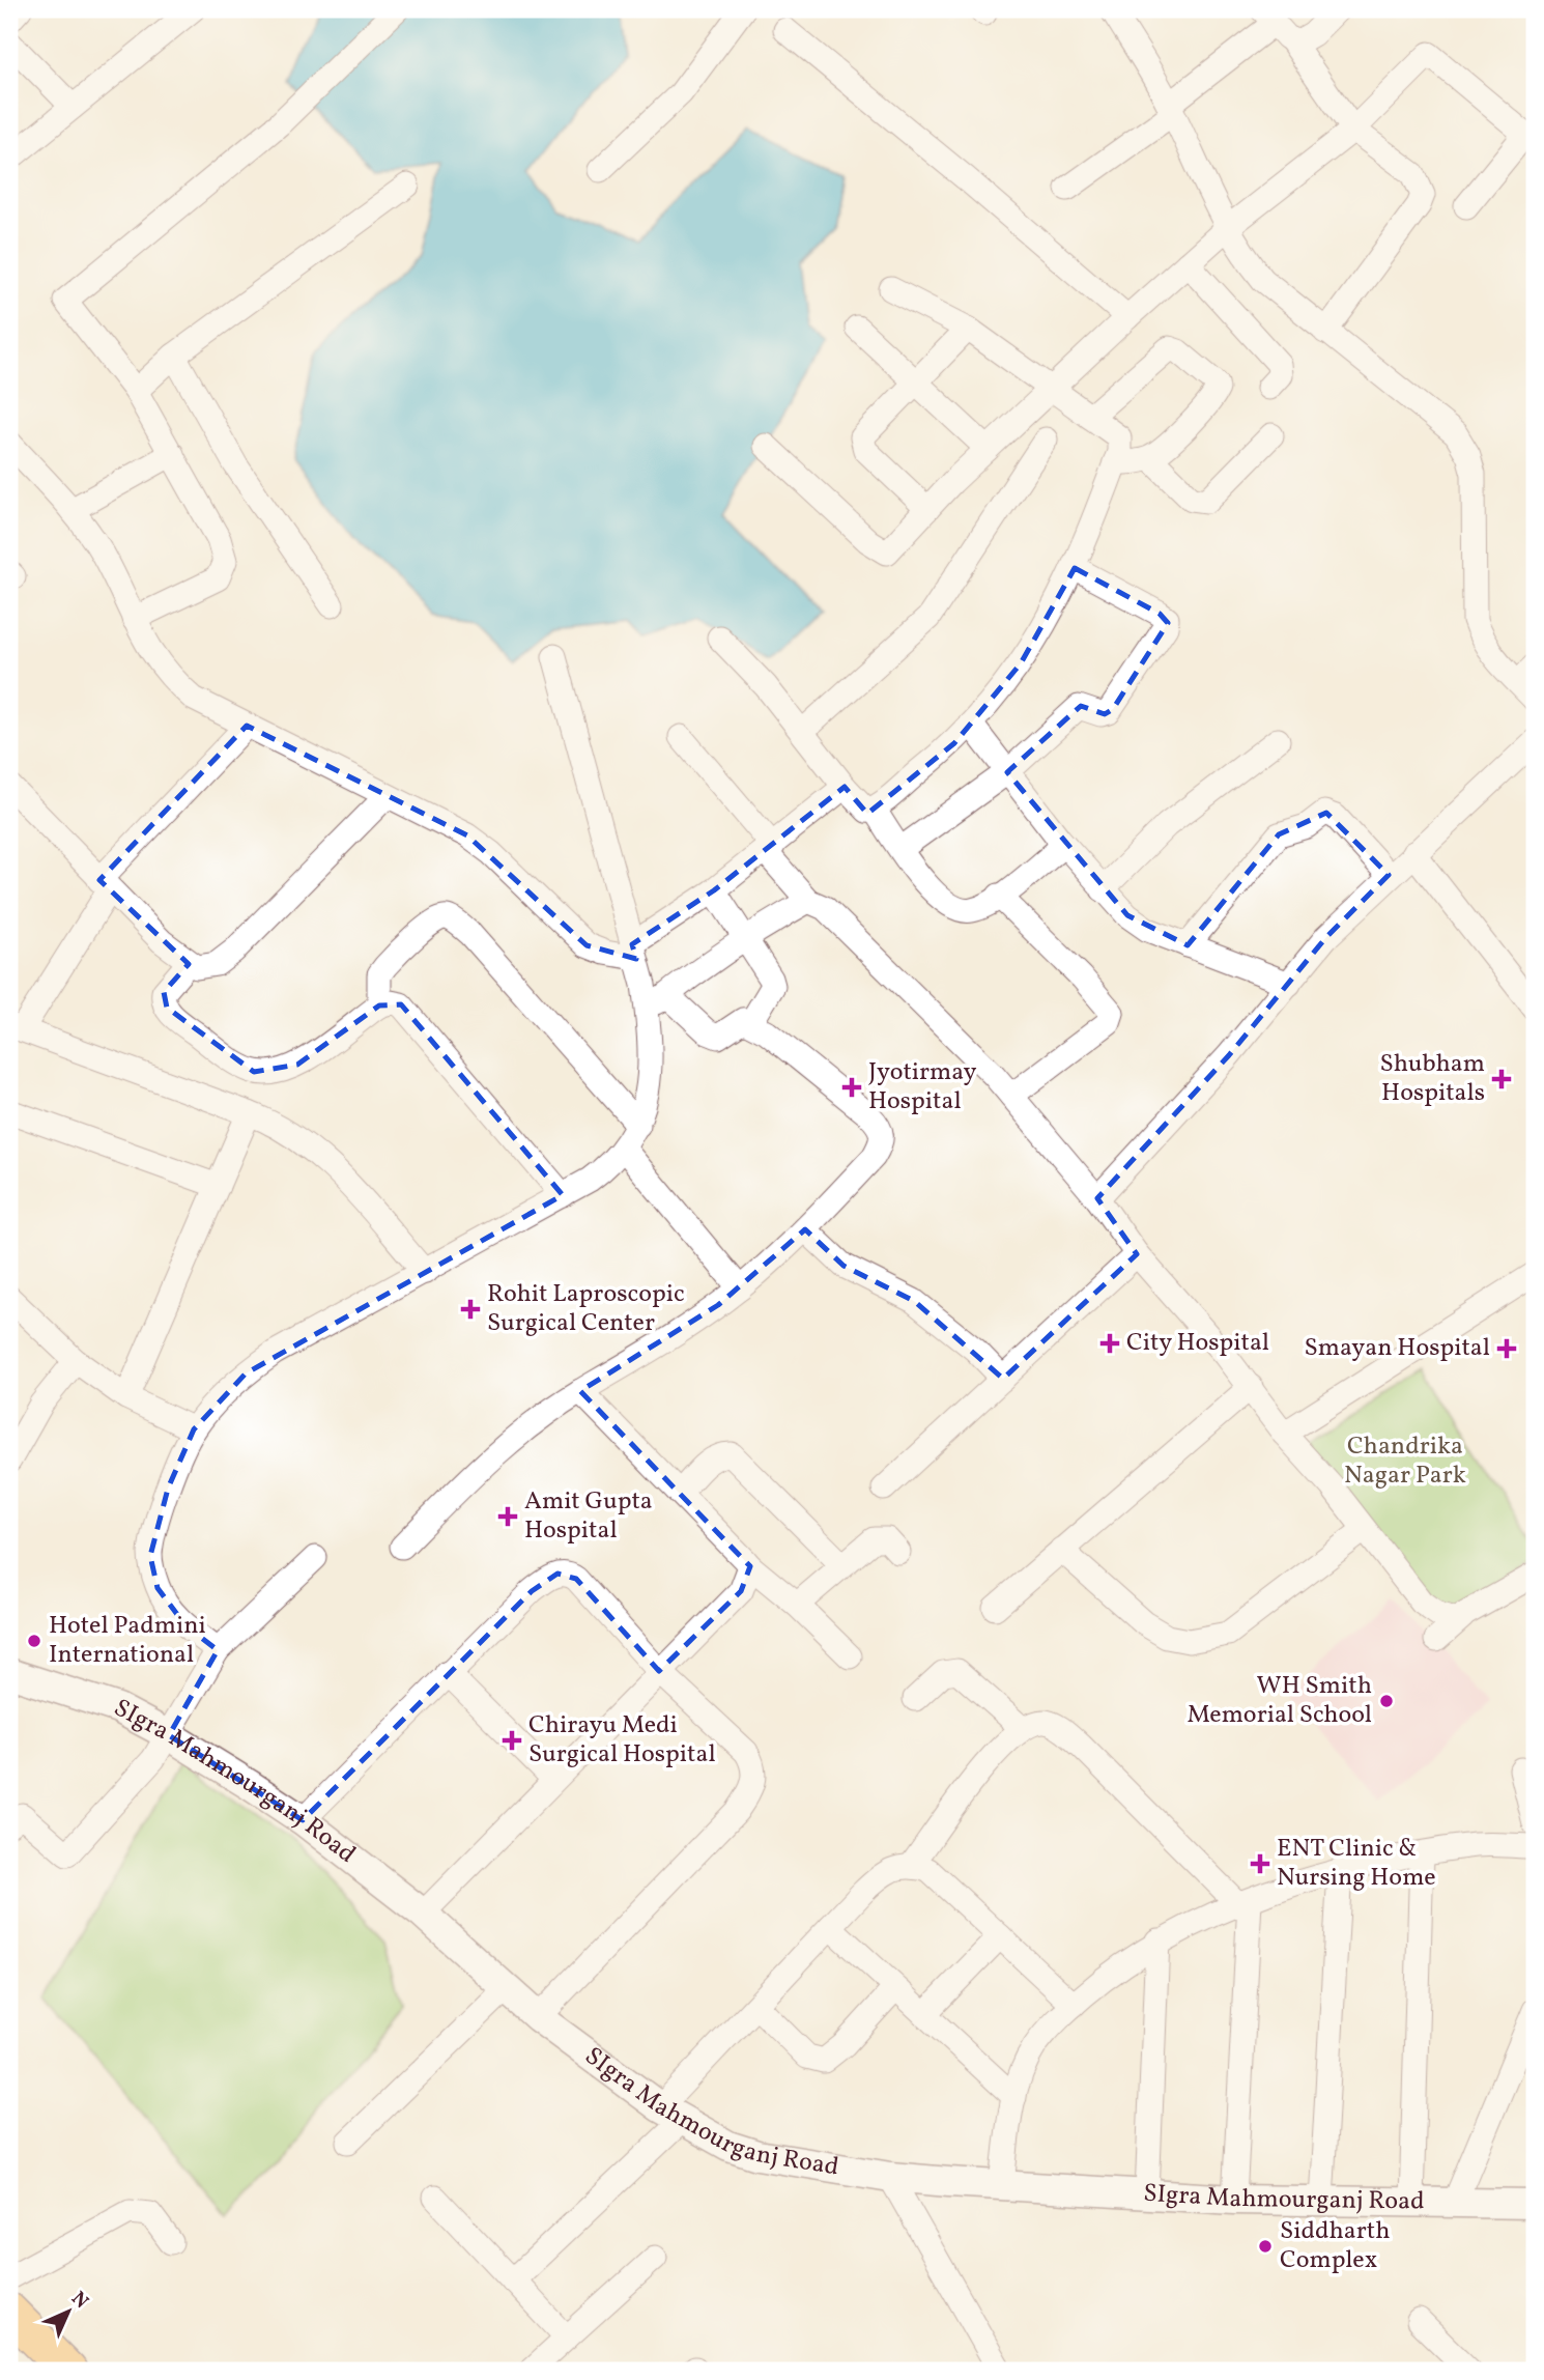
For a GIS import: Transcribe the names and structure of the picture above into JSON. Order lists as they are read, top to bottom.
{
  "streets": {
    "street": ["SIgra Mahmourganj Road"]
  },
  "parks": ["Chandrika Nagar Park"],
  "places": {
    "health": [
      "Shubham Hospitals",
      "Jyotirmay Hospital",
      "Rohit Laproscopic Surgical Center",
      "City Hospital",
      "Smayan Hospital",
      "Amit Gupta Hospital",
      "Chirayu Medi Surgical Hospital",
      "ENT Clinic & Nursing Home"
    ],
    "other": ["Hotel Padmini International", "WH Smith Memorial School", "Siddharth Complex"]
  },
  "north": "top right"
}
